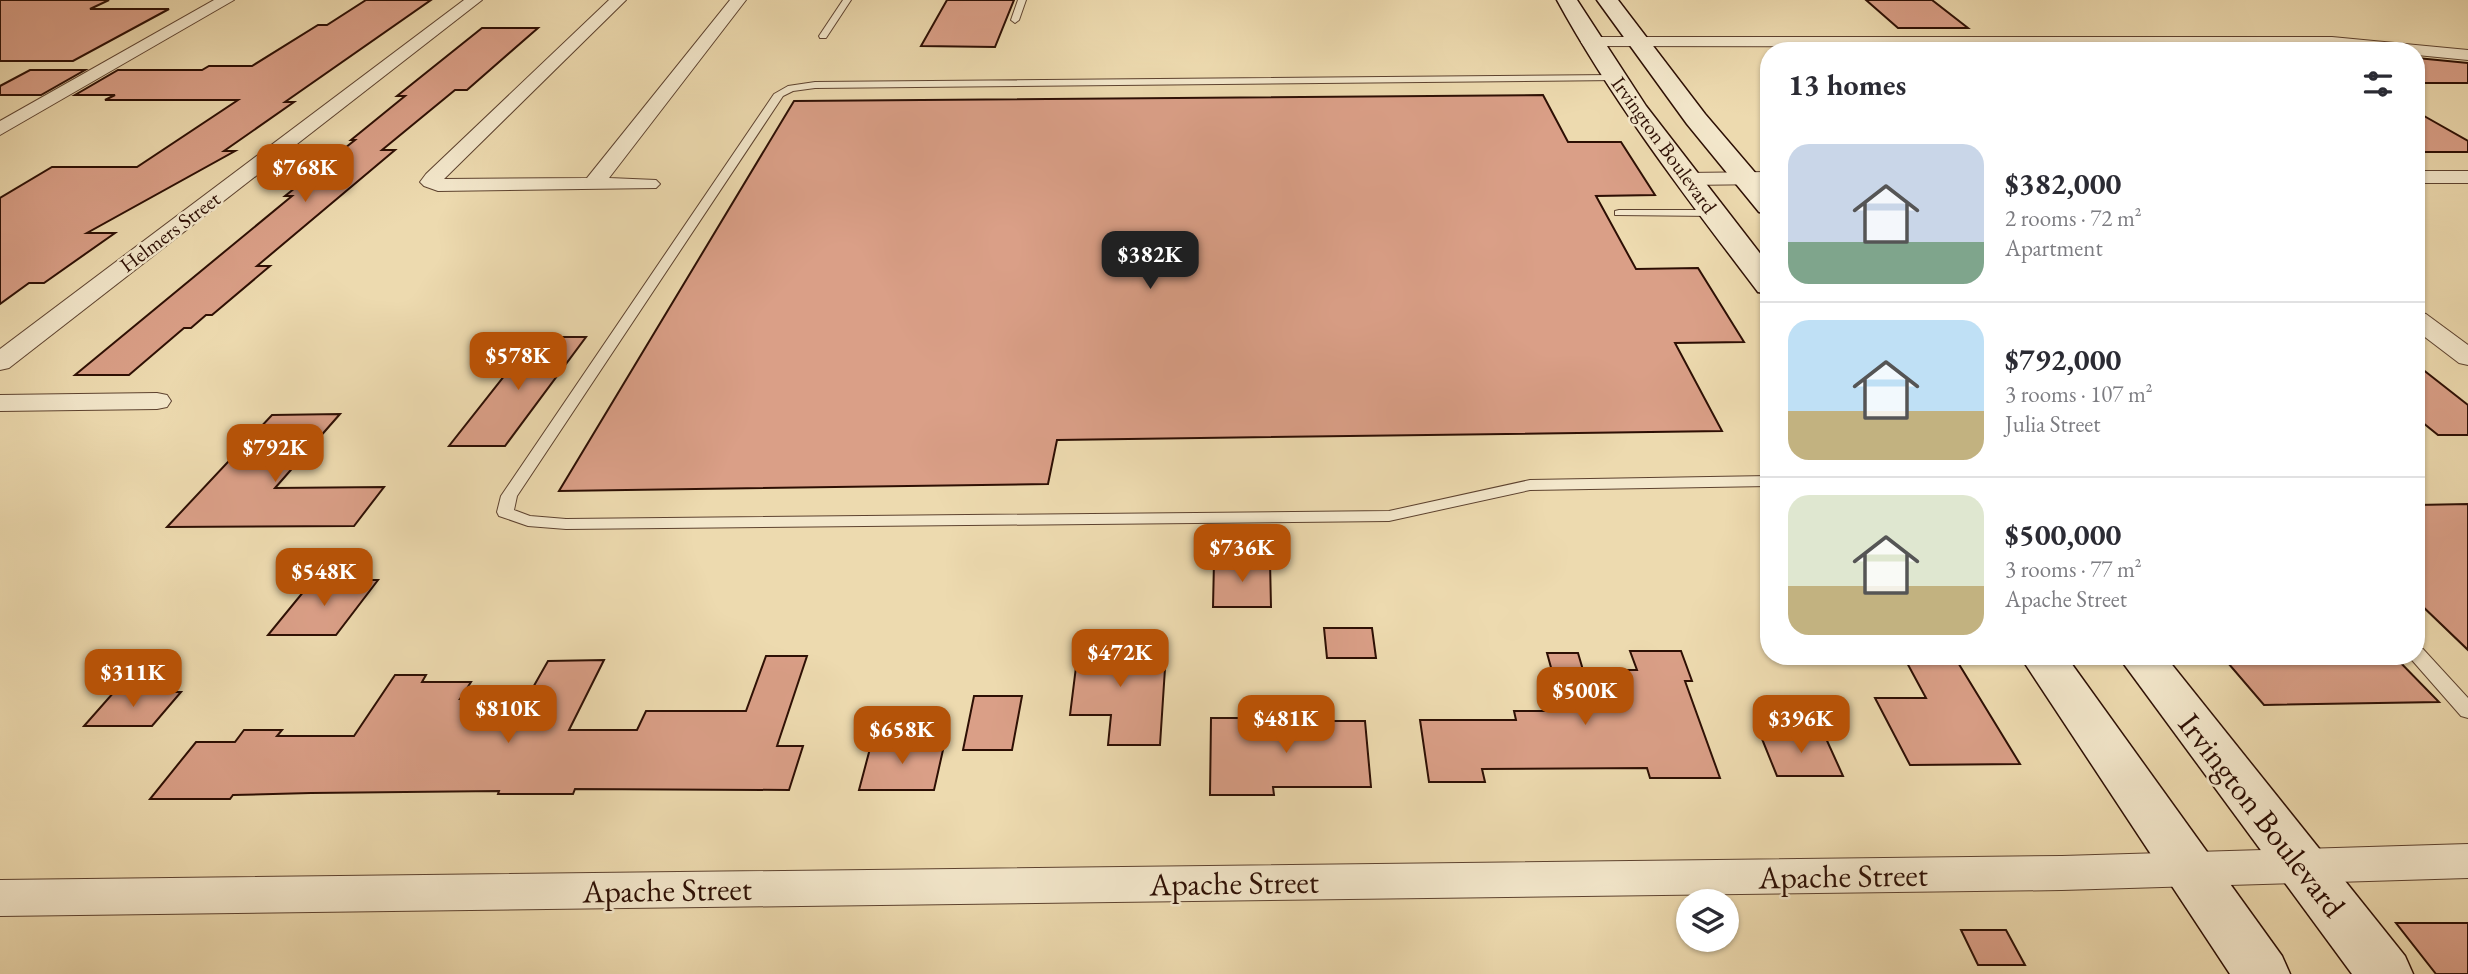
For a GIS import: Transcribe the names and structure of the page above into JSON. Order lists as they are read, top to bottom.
{
  "streets": {
    "main road": ["Irvington Boulevard"],
    "street": ["Helmers Street", "Apache Street"]
  },
  "crossings": [
    ["Irvington Boulevard", "Apache Street"]
  ],
  "page": {
    "heading": "13 homes",
    "list": [
      {
        "name": "$382,000",
        "note": "2 rooms · 72 m² · Apartment"
      },
      {
        "name": "$792,000",
        "note": "3 rooms · 107 m² · Julia Street"
      },
      {
        "name": "$500,000",
        "note": "3 rooms · 77 m² · Apache Street"
      }
    ],
    "price": [
      "$768K",
      "$382K",
      "$578K",
      "$792K",
      "$736K",
      "$548K",
      "$472K",
      "$311K",
      "$500K",
      "$810K",
      "$481K",
      "$396K",
      "$658K"
    ]
  }
}
